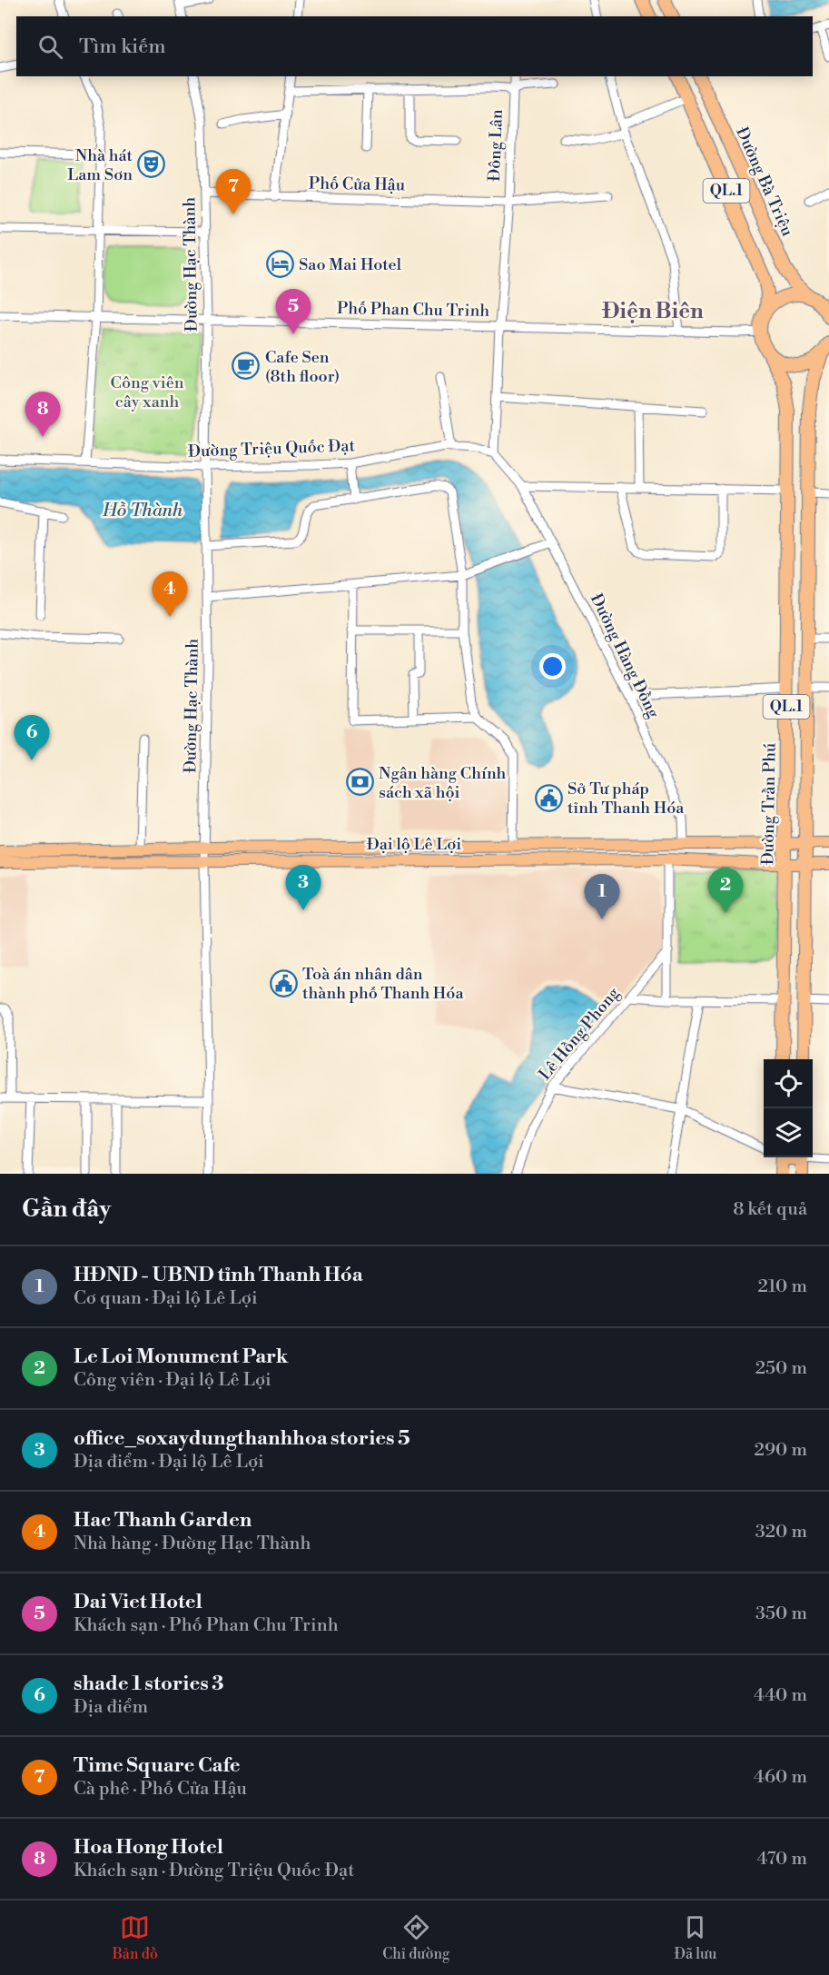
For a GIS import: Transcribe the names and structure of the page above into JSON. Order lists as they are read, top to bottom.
{
  "streets": {
    "highway": ["Đường Bà Triệu", "QL.1", "Đường Trần Phú"],
    "main road": ["Đại lộ Lê Lợi"],
    "street": [
      "Đông Lân",
      "Phố Cửa Hậu",
      "Đường Hạc Thành",
      "Phố Phan Chu Trinh",
      "Đường Triệu Quốc Đạt",
      "Đường Hàng Đồng",
      "Lê Hồng Phong"
    ]
  },
  "crossings": [
    ["Đông Lân", "Phố Cửa Hậu"],
    ["Đông Lân", "Phố Phan Chu Trinh"],
    ["Đông Lân", "Đường Triệu Quốc Đạt"],
    ["Phố Cửa Hậu", "Đường Hạc Thành"],
    ["QL.1", "Đại lộ Lê Lợi"],
    ["Đường Hạc Thành", "Phố Phan Chu Trinh"],
    ["Đường Hạc Thành", "Đường Triệu Quốc Đạt"],
    ["Đường Hạc Thành", "Đại lộ Lê Lợi"],
    ["Phố Phan Chu Trinh", "Đường Trần Phú"],
    ["Đường Hàng Đồng", "Đại lộ Lê Lợi"],
    ["Đường Trần Phú", "Đại lộ Lê Lợi"]
  ],
  "districts": ["Điện Biên"],
  "water": ["Hồ Thành"],
  "parks": ["Công viên cây xanh"],
  "places": {
    "theatre": ["Nhà hát Lam Sơn"],
    "hotel": ["Sao Mai Hotel"],
    "cafe": ["Cafe Sen (8th floor)"],
    "bank": ["Ngân hàng Chính sách xã hội"],
    "public building": ["Sở Tư pháp tỉnh Thanh Hóa", "Toà án nhân dân thành phố Thanh Hóa"]
  },
  "page": {
    "search": "Tìm kiếm",
    "pins": [
      "7",
      "5",
      "8",
      "4",
      "6",
      "3",
      "2",
      "1"
    ],
    "heading": ["Gần đây", "8 kết quả"],
    "list": [
      {
        "mark": "1",
        "name": "HĐND - UBND tỉnh Thanh Hóa",
        "note": "Cơ quan · Đại lộ Lê Lợi",
        "value": "210 m"
      },
      {
        "mark": "2",
        "name": "Le Loi Monument Park",
        "note": "Công viên · Đại lộ Lê Lợi",
        "value": "250 m"
      },
      {
        "mark": "3",
        "name": "office_soxaydungthanhhoa stories 5",
        "note": "Địa điểm · Đại lộ Lê Lợi",
        "value": "290 m"
      },
      {
        "mark": "4",
        "name": "Hac Thanh Garden",
        "note": "Nhà hàng · Đường Hạc Thành",
        "value": "320 m"
      },
      {
        "mark": "5",
        "name": "Dai Viet Hotel",
        "note": "Khách sạn · Phố Phan Chu Trinh",
        "value": "350 m"
      },
      {
        "mark": "6",
        "name": "shade 1 stories 3",
        "note": "Địa điểm",
        "value": "440 m"
      },
      {
        "mark": "7",
        "name": "Time Square Cafe",
        "note": "Cà phê · Phố Cửa Hậu",
        "value": "460 m"
      },
      {
        "mark": "8",
        "name": "Hoa Hong Hotel",
        "note": "Khách sạn · Đường Triệu Quốc Đạt",
        "value": "470 m"
      }
    ],
    "nav": ["Bản đồ", "Chỉ đường", "Đã lưu"]
  }
}
